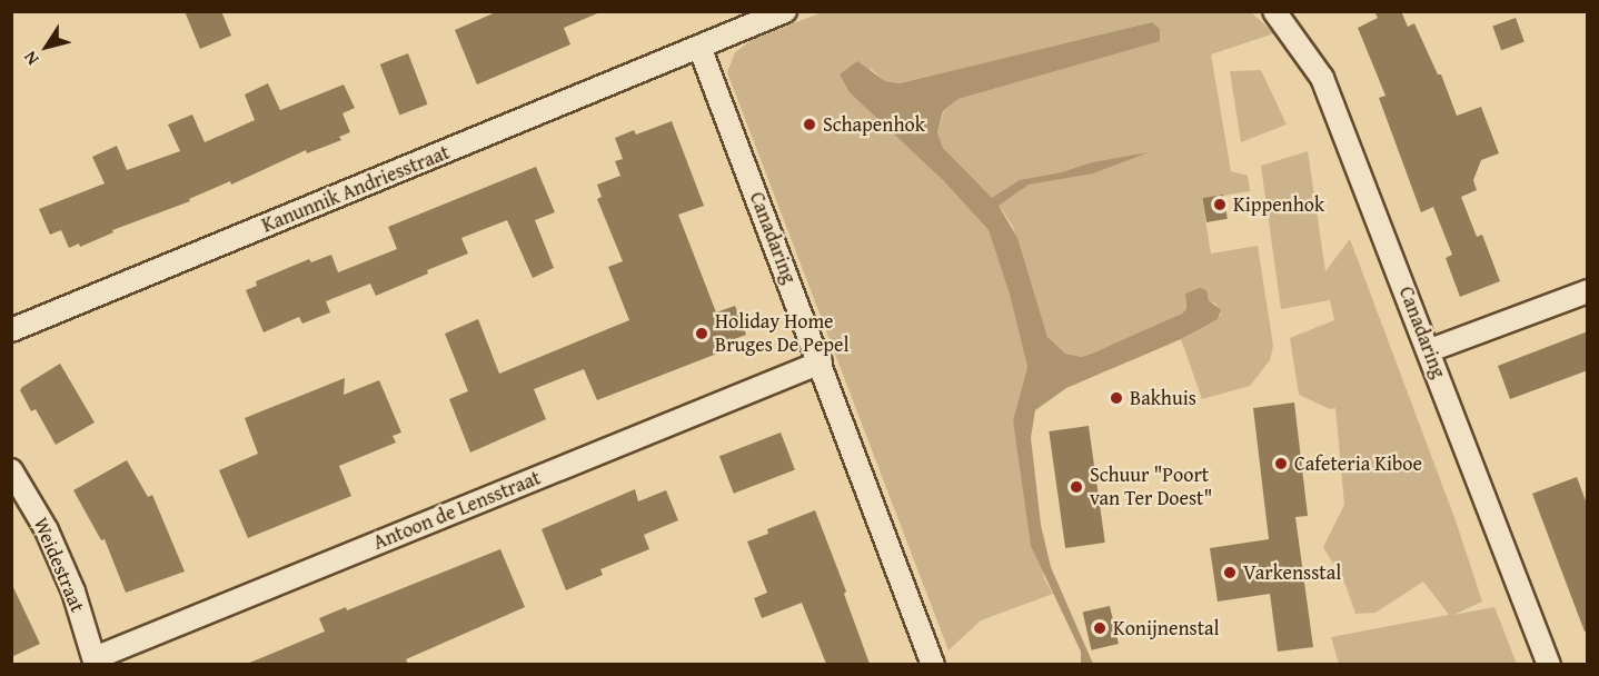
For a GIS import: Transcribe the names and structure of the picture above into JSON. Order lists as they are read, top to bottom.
{
  "streets": {
    "street": [
      "Kanunnik Andriesstraat",
      "Canadaring",
      "Antoon de Lensstraat",
      "Weidestraat"
    ]
  },
  "crossings": [
    ["Kanunnik Andriesstraat", "Canadaring"],
    ["Canadaring", "Antoon de Lensstraat"],
    ["Antoon de Lensstraat", "Weidestraat"]
  ],
  "places": [
    "Schapenhok",
    "Kippenhok",
    "Holiday Home Bruges De Pepel",
    "Bakhuis",
    "Cafeteria Kiboe",
    "Schuur \"Poort van Ter Doest\"",
    "Varkensstal",
    "Konijnenstal"
  ],
  "north": "bottom left"
}
